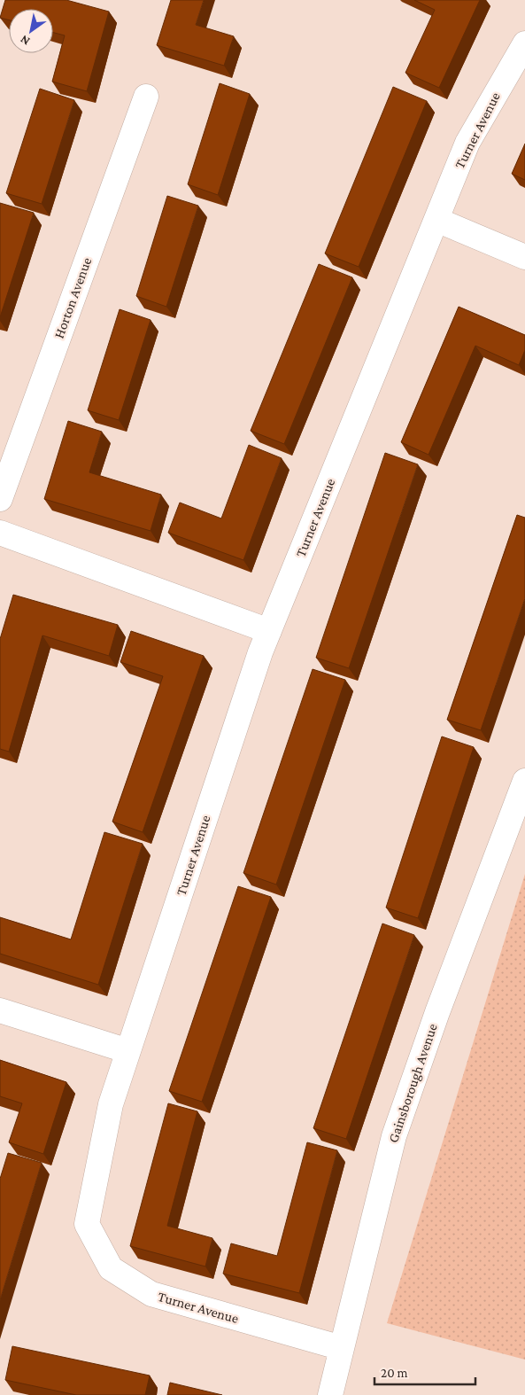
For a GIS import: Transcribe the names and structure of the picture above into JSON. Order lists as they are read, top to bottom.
{
  "streets": {
    "street": ["Turner Avenue", "Horton Avenue", "Gainsborough Avenue"]
  },
  "crossings": [
    ["Turner Avenue", "Gainsborough Avenue"]
  ],
  "scale_bar": "20 m",
  "north": "bottom left"
}
